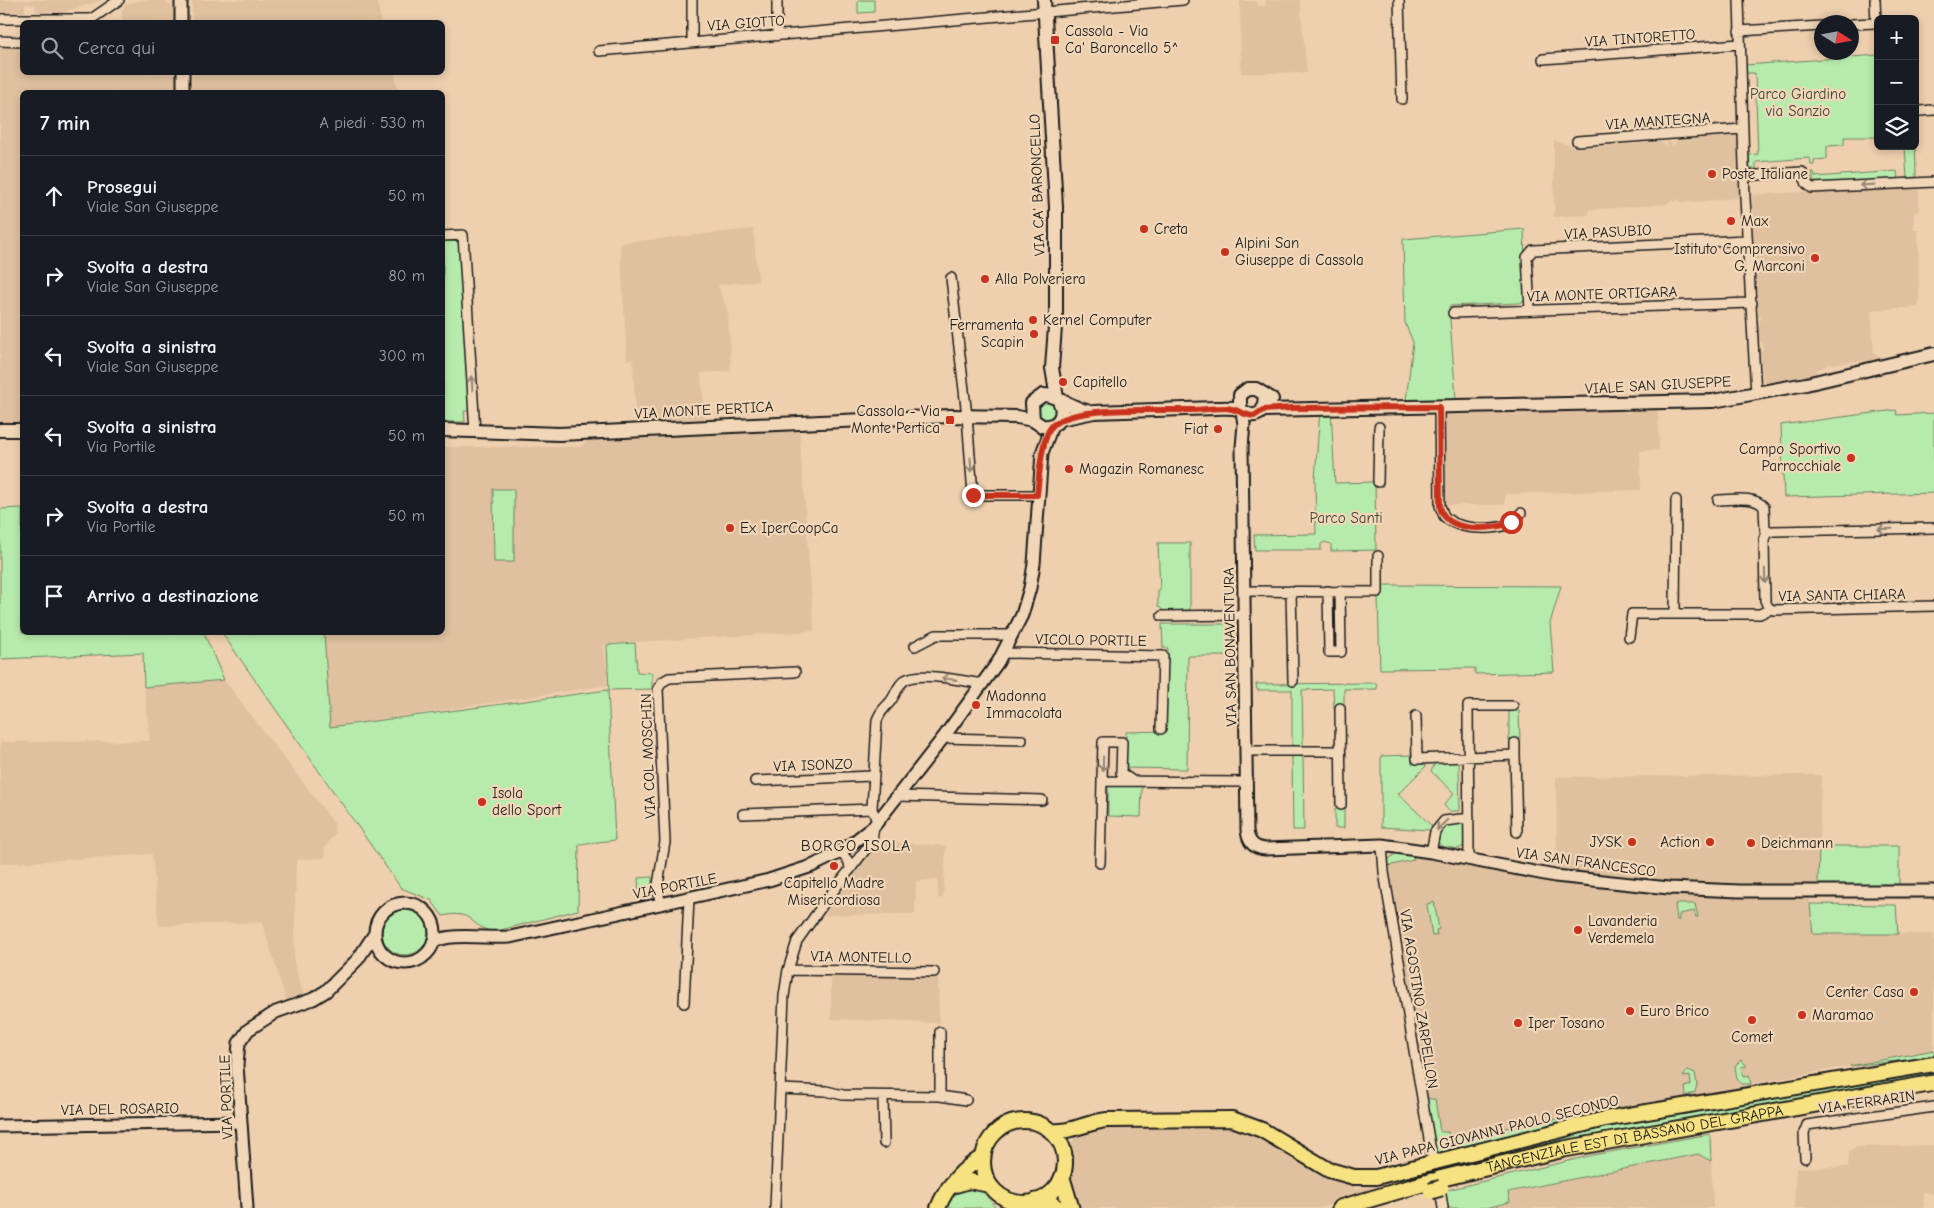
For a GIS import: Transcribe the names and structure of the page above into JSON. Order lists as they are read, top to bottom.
{
  "streets": {
    "highway": ["TANGENZIALE EST DI BASSANO DEL GRAPPA"],
    "main road": [
      "VIA CA' BARONCELLO",
      "VIALE SAN GIUSEPPE",
      "VIA MONTE PERTICA",
      "VIA PAPA GIOVANNI PAOLO SECONDO"
    ],
    "street": [
      "VIA GIOTTO",
      "VIA TINTORETTO",
      "VIA MANTEGNA",
      "VIA PASUBIO",
      "VIA MONTE ORTIGARA",
      "VIA SANTA CHIARA",
      "VICOLO PORTILE",
      "VIA SAN BONAVENTURA",
      "VIA COL MOSCHIN",
      "VIA ISONZO",
      "VIA SAN FRANCESCO",
      "VIA PORTILE",
      "VIA MONTELLO",
      "VIA AGOSTINO ZARPELLON",
      "VIA FERRARIN",
      "VIA DEL ROSARIO"
    ]
  },
  "crossings": [
    ["VIA GIOTTO", "VIA CA' BARONCELLO"],
    ["VIA CA' BARONCELLO", "VIALE SAN GIUSEPPE"],
    ["VIA CA' BARONCELLO", "VIA MONTE PERTICA"],
    ["VIA CA' BARONCELLO", "VIA PORTILE"],
    ["VIA PASUBIO", "VIA MONTE ORTIGARA"],
    ["VIALE SAN GIUSEPPE", "VIA MONTE PERTICA"],
    ["VIALE SAN GIUSEPPE", "VIA SAN BONAVENTURA"],
    ["VIALE SAN GIUSEPPE", "VIA PORTILE"],
    ["VIA MONTE PERTICA", "VIA PORTILE"],
    ["VICOLO PORTILE", "VIA PORTILE"],
    ["VIA SAN BONAVENTURA", "VIA SAN FRANCESCO"],
    ["VIA COL MOSCHIN", "VIA PORTILE"],
    ["VIA SAN FRANCESCO", "VIA AGOSTINO ZARPELLON"],
    ["VIA PORTILE", "VIA MONTELLO"],
    ["VIA PORTILE", "VIA DEL ROSARIO"]
  ],
  "districts": ["BORGO ISOLA"],
  "parks": ["Parco Giardino via Sanzio", "Parco Santi"],
  "places": {
    "transit": ["Cassola - Via Ca' Baroncello 5^", "Cassola - Via Monte Pertica"],
    "other": [
      "Poste Italiane",
      "Max",
      "Creta",
      "Alpini San Giuseppe di Cassola",
      "Istituto Comprensivo G. Marconi",
      "Alla Polveriera",
      "Kernel Computer",
      "Ferramenta Scapin",
      "Capitello",
      "Fiat",
      "Campo Sportivo Parrocchiale",
      "Magazin Romanesc",
      "Ex IperCoopCa",
      "Madonna Immacolata",
      "Isola dello Sport",
      "JYSK",
      "Action",
      "Deichmann",
      "Capitello Madre Misericordiosa",
      "Lavanderia Verdemela",
      "Center Casa",
      "Euro Brico",
      "Maramao",
      "Comet",
      "Iper Tosano"
    ]
  },
  "north": "right",
  "page": {
    "map_buttons": ["+", "−"],
    "search": "Cerca qui",
    "heading": ["7 min", "A piedi · 530 m"],
    "list": [
      ["Prosegui", "Viale San Giuseppe", "50 m"],
      ["Svolta a destra", "Viale San Giuseppe", "80 m"],
      ["Svolta a sinistra", "Viale San Giuseppe", "300 m"],
      ["Svolta a sinistra", "Via Portile", "50 m"],
      ["Svolta a destra", "Via Portile", "50 m"],
      "Arrivo a destinazione"
    ]
  }
}
